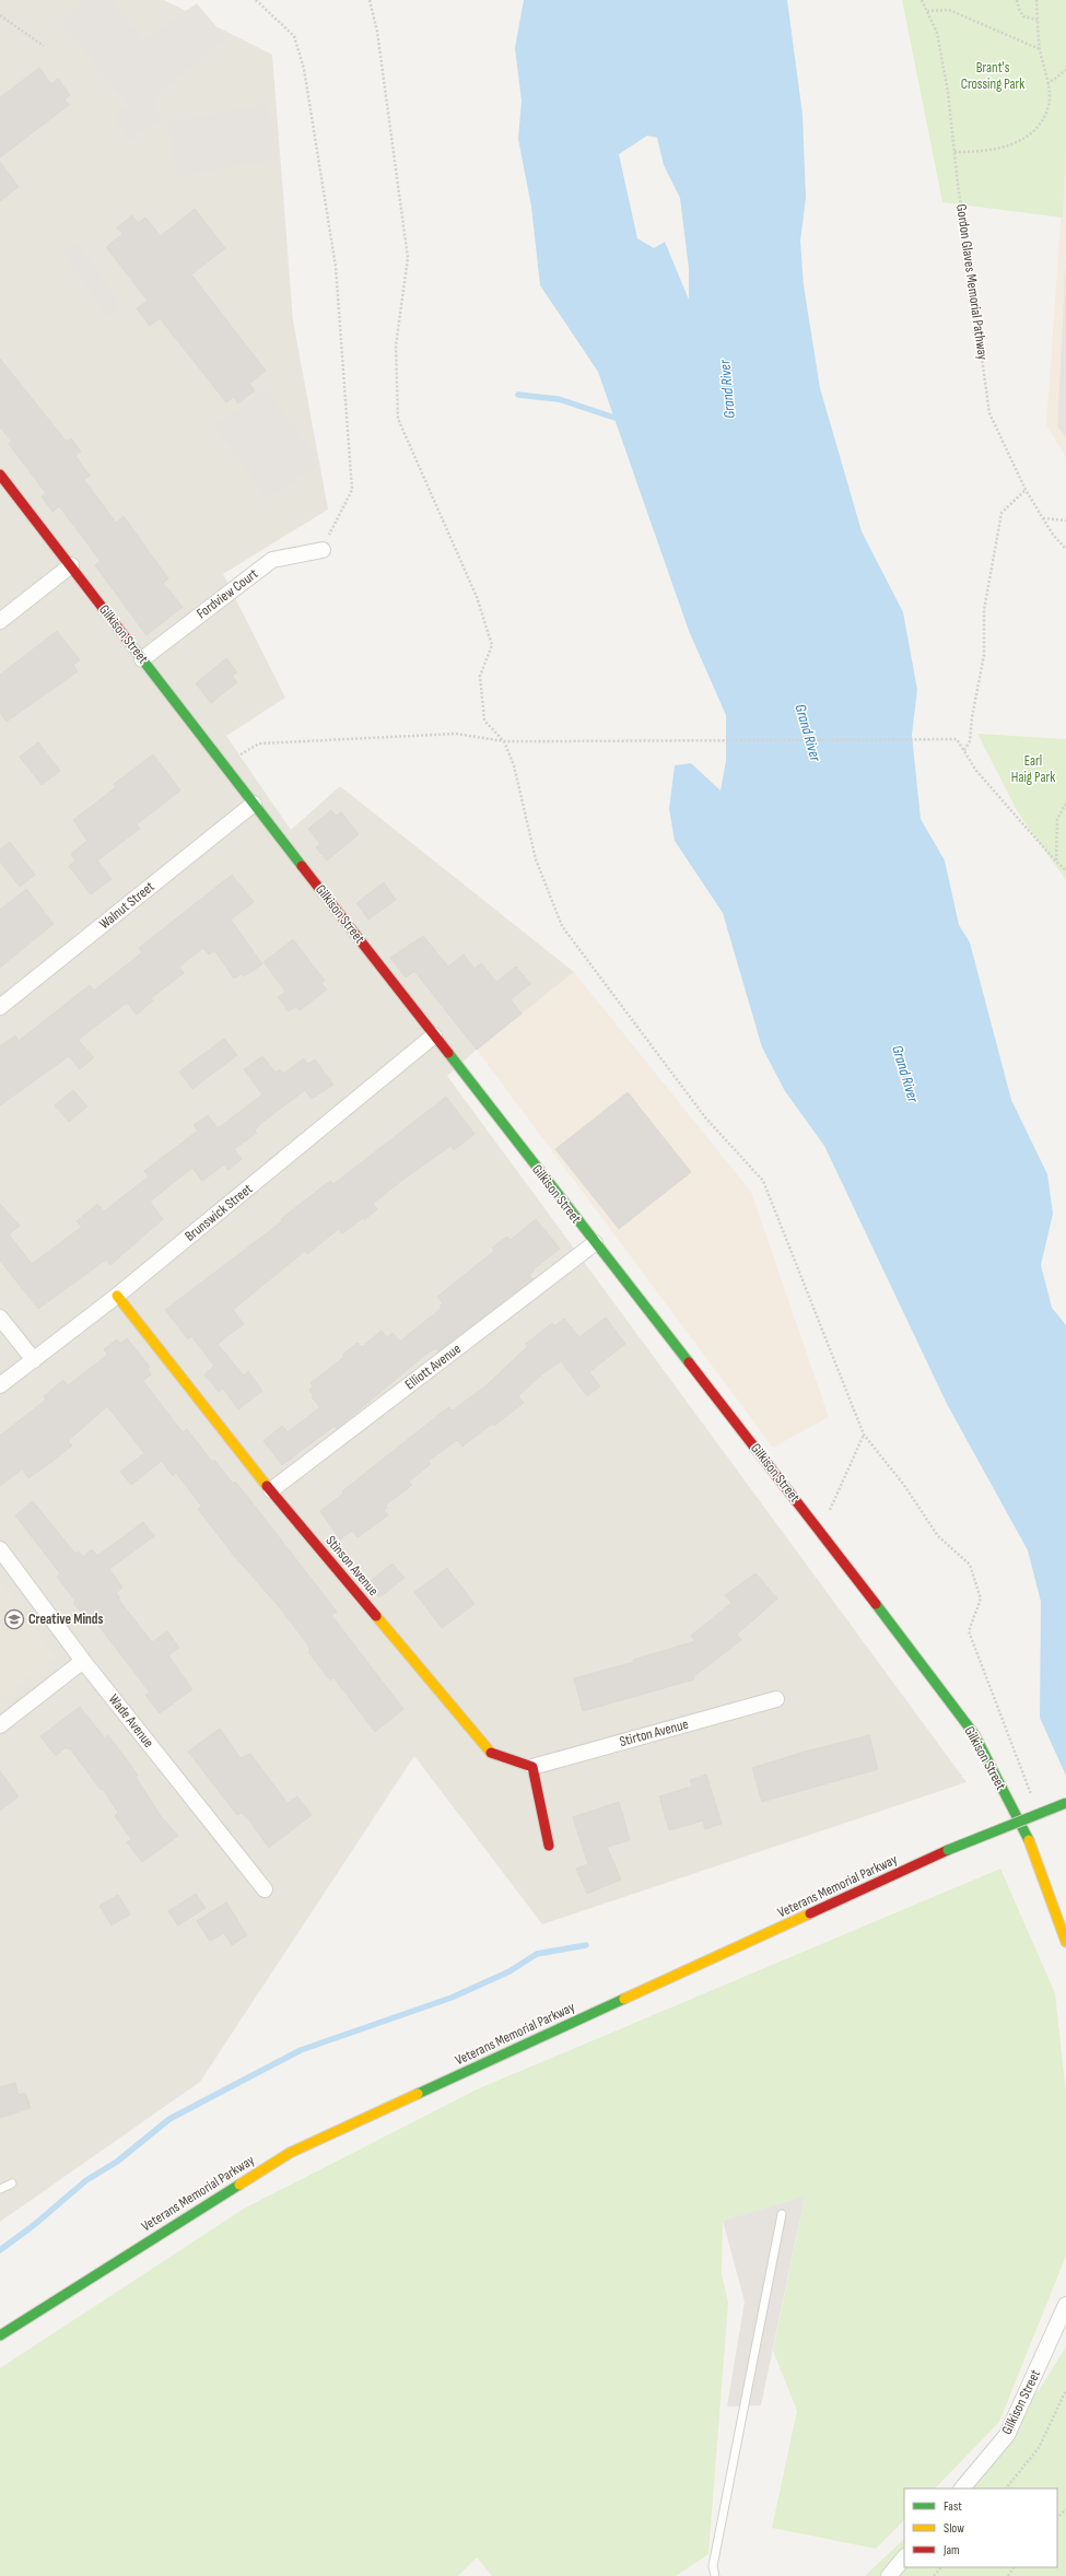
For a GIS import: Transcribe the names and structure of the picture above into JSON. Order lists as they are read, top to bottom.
{
  "streets": {
    "street": [
      "Fordview Court",
      "Gilkison Street",
      "Walnut Street",
      "Brunswick Street",
      "Elliott Avenue",
      "Stinson Avenue",
      "Wade Avenue",
      "Stirton Avenue",
      "Veterans Memorial Parkway"
    ],
    "path": ["Gordon Glaves Memorial Pathway"]
  },
  "crossings": [
    ["Fordview Court", "Gilkison Street"],
    ["Gilkison Street", "Walnut Street"],
    ["Gilkison Street", "Brunswick Street"],
    ["Gilkison Street", "Elliott Avenue"],
    ["Brunswick Street", "Stinson Avenue"],
    ["Elliott Avenue", "Stinson Avenue"],
    ["Stinson Avenue", "Stirton Avenue"]
  ],
  "water": ["Grand River"],
  "parks": ["Brant's Crossing Park", "Earl Haig Park"],
  "places": {
    "school or university": ["Creative Minds"]
  },
  "legend": ["Fast", "Slow", "Jam"]
}
